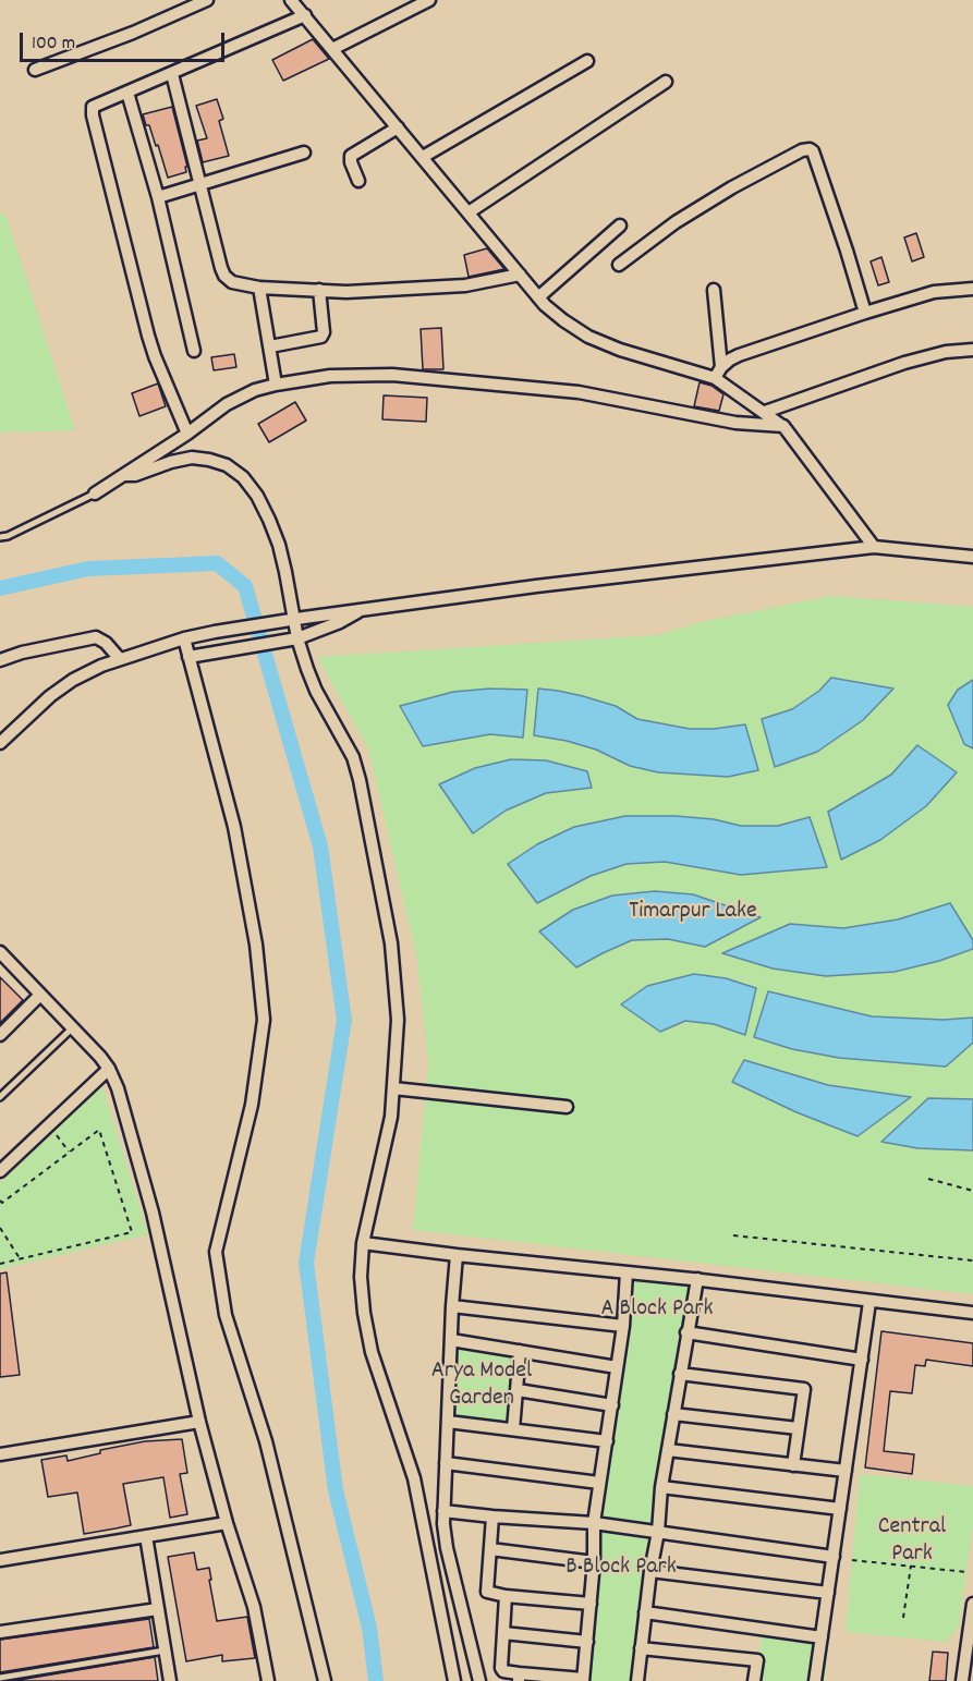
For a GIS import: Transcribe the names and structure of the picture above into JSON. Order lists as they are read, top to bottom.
{
  "parks": [
    "Timarpur Lake",
    "A Block Park",
    "Arya Model Garden",
    "Central Park",
    "B Block Park"
  ],
  "scale_bar": "100 m"
}
